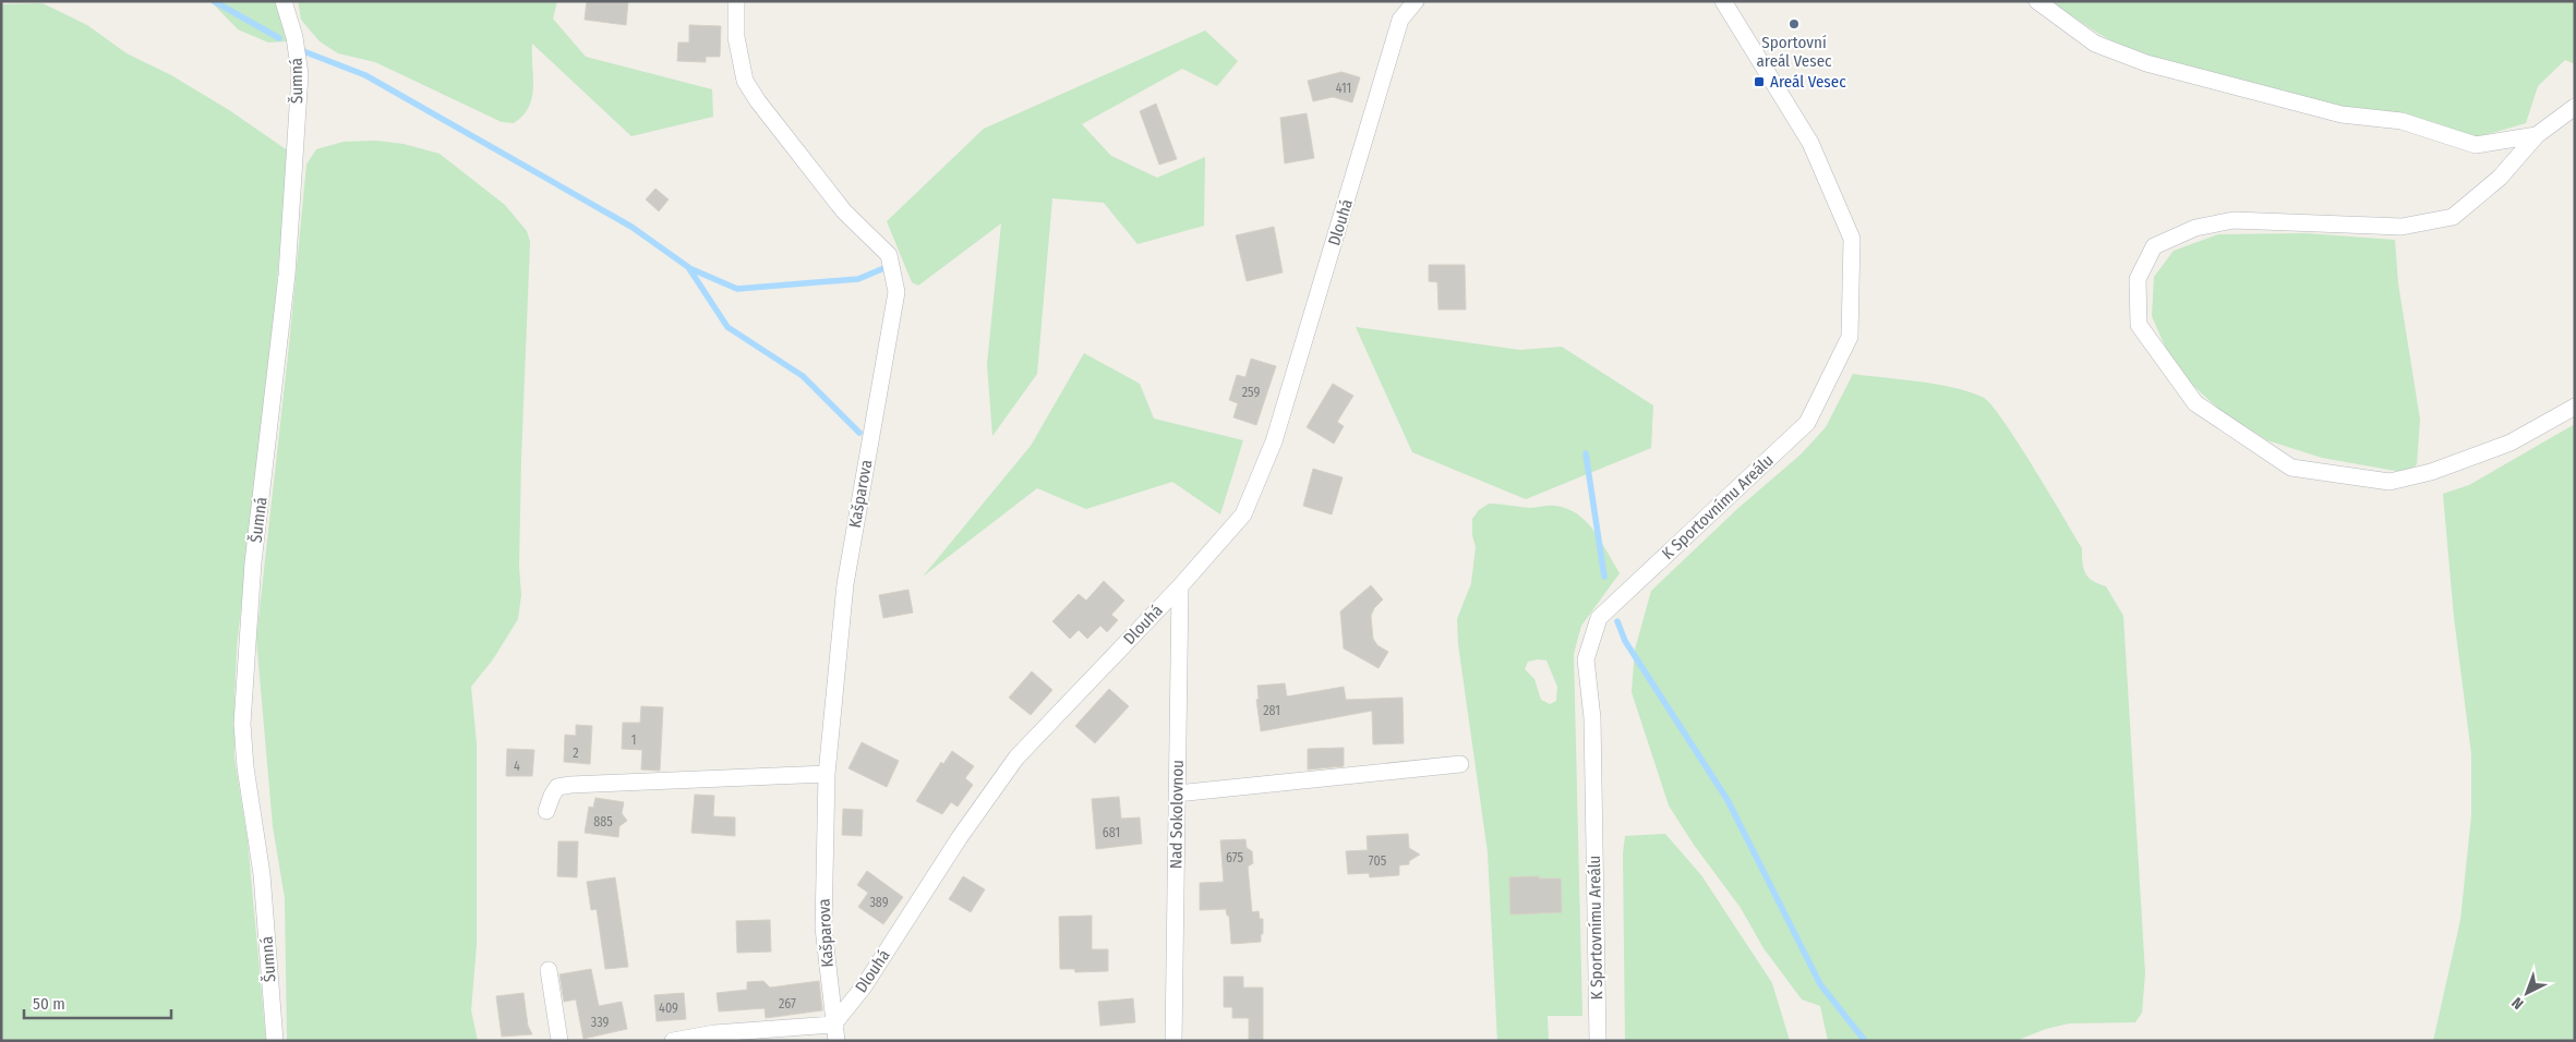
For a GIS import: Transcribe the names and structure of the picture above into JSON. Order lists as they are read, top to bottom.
{
  "streets": {
    "street": [
      "Šumná",
      "Dlouhá",
      "Kašparova",
      "K Sportovnímu Areálu",
      "Nad Sokolovnou"
    ]
  },
  "crossings": [
    ["Dlouhá", "Kašparova"],
    ["Dlouhá", "Nad Sokolovnou"]
  ],
  "places": {
    "other": ["Sportovní areál Vesec"],
    "transit": ["Areál Vesec"]
  },
  "house_numbers": [
    "411",
    "259",
    "281",
    "1",
    "2",
    "4",
    "885",
    "681",
    "675",
    "705",
    "389",
    "267",
    "409",
    "339"
  ],
  "scale_bar": "50 m",
  "north": "bottom left"
}
